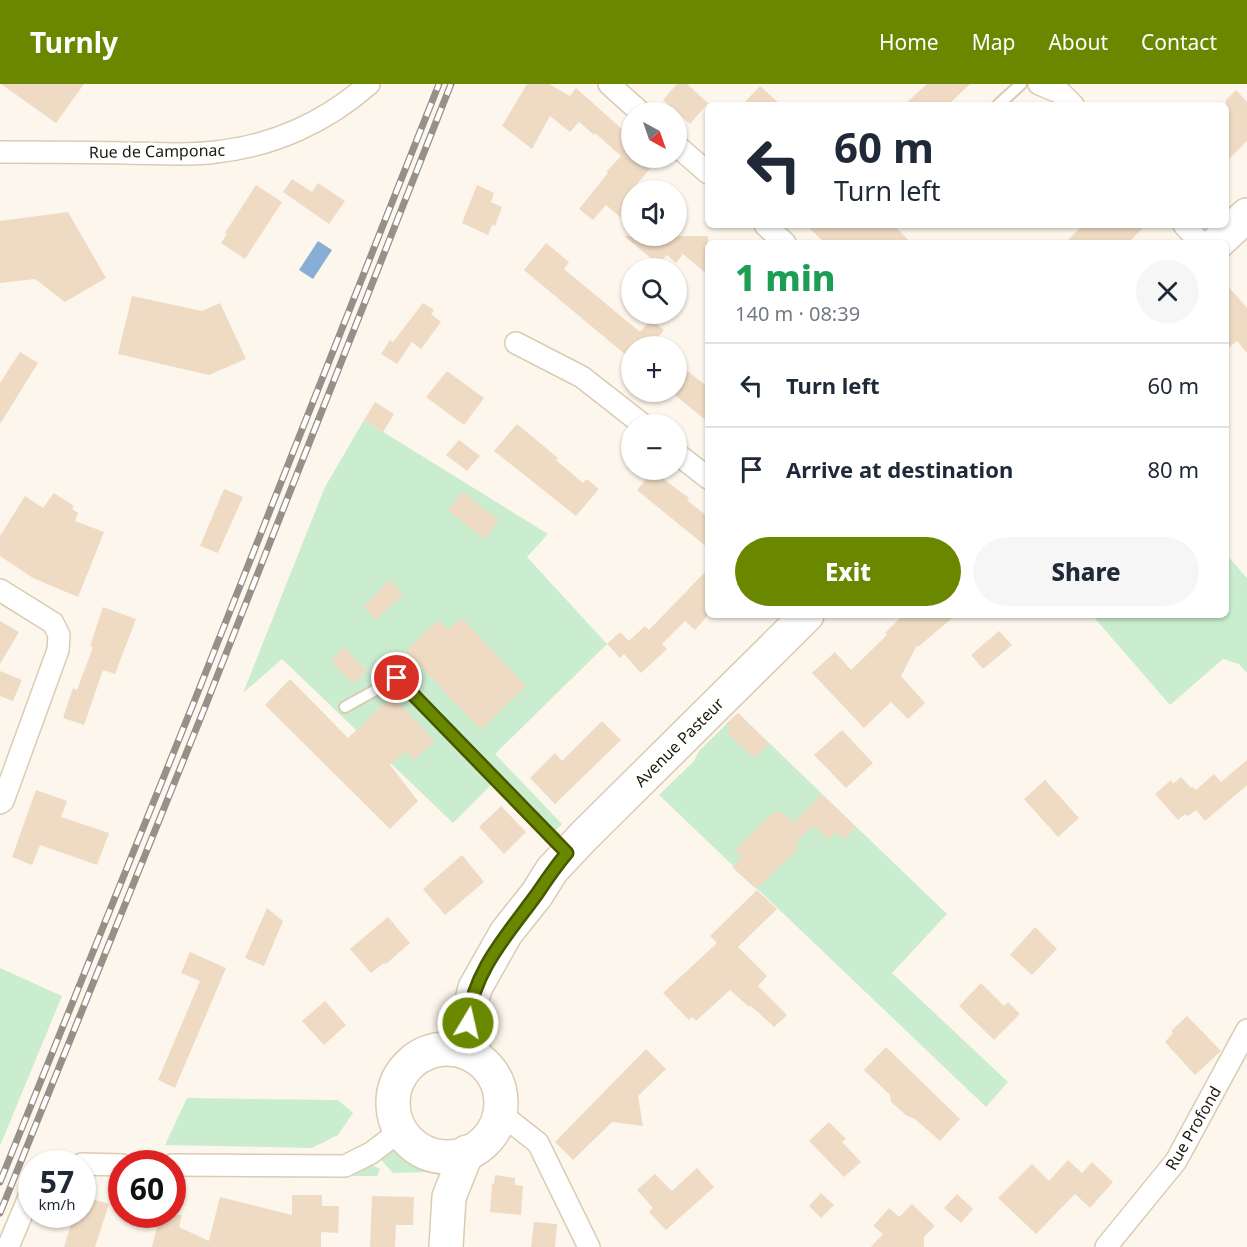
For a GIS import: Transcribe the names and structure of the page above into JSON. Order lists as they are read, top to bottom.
{
  "streets": {
    "main road": ["Avenue Pasteur"],
    "street": ["Rue de Camponac", "Rue Profond"]
  },
  "north": "bottom right",
  "page": {
    "header": "Turnly",
    "nav": [
      "Home",
      "Map",
      "About",
      "Contact"
    ],
    "map_buttons": ["+", "−"],
    "turn": ["60 m", "Turn left"],
    "heading": ["1 min", "140 m · 08:39"],
    "list": [
      {
        "name": "Turn left",
        "value": "60 m"
      },
      {
        "name": "Arrive at destination",
        "value": "80 m"
      }
    ],
    "buttons": ["Exit", "Share"],
    "speed": "57 km/h",
    "limit": "60"
  }
}
